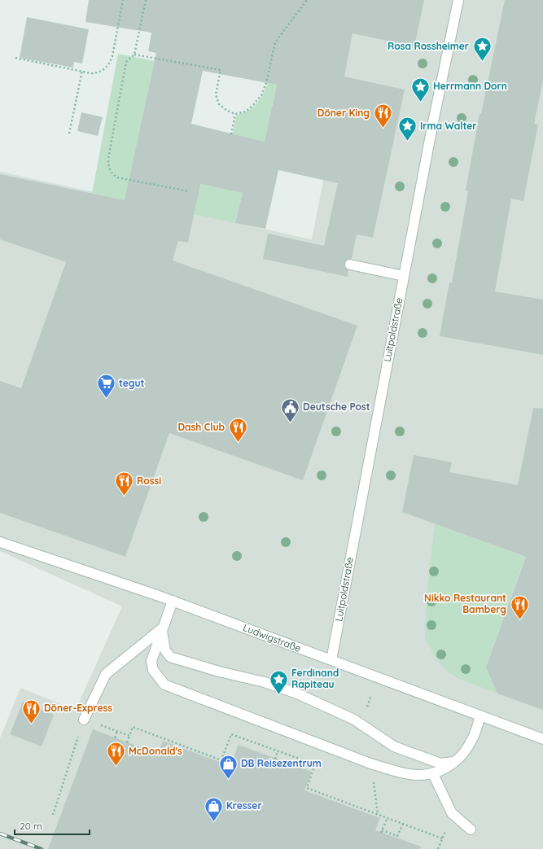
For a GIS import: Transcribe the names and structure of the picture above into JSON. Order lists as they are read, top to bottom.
{
  "streets": {
    "street": ["Luitpoldstraße", "Ludwigstraße"]
  },
  "crossings": [
    ["Luitpoldstraße", "Ludwigstraße"]
  ],
  "places": {
    "place": [
      "Rosa Rossheimer",
      "Herrmann Dorn",
      "Irma Walter",
      "Ferdinand Rapiteau"
    ],
    "restaurant": [
      "Döner King",
      "Dash Club",
      "Rossi",
      "Nikko Restaurant Bamberg",
      "Döner-Express",
      "McDonald's"
    ],
    "supermarket": ["tegut"],
    "public building": ["Deutsche Post"],
    "shop": ["DB Reisezentrum", "Kresser"]
  },
  "scale_bar": "20 m"
}
